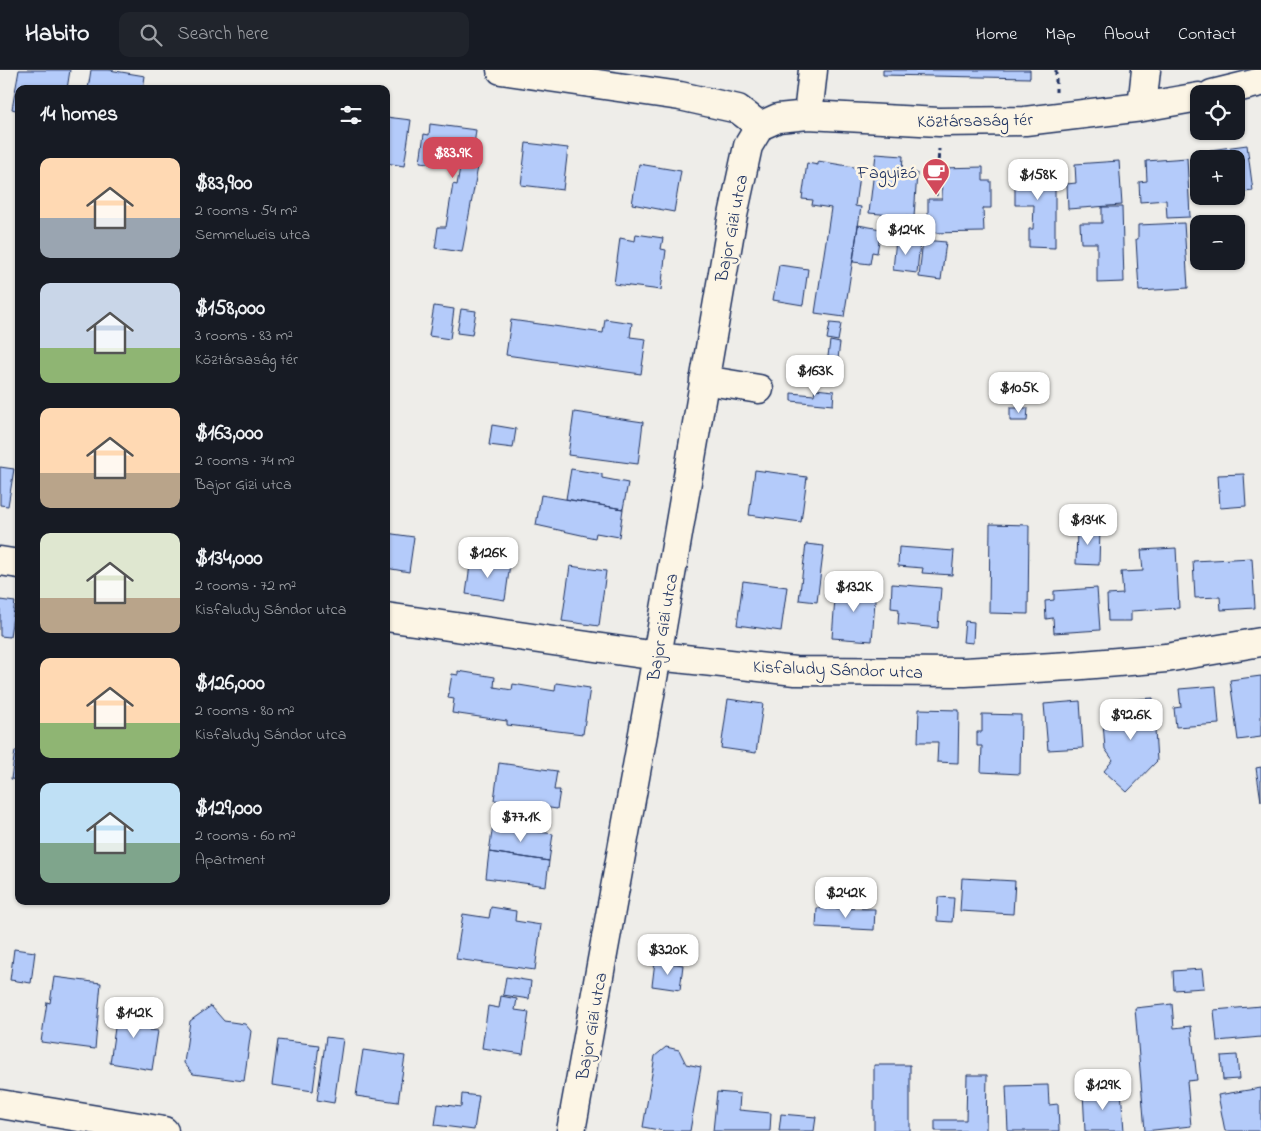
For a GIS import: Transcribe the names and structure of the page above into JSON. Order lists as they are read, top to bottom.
{
  "streets": {
    "street": ["Köztársaság tér", "Bajor Gizi utca", "Kisfaludy Sándor utca"]
  },
  "crossings": [
    ["Köztársaság tér", "Bajor Gizi utca"],
    ["Bajor Gizi utca", "Kisfaludy Sándor utca"]
  ],
  "places": {
    "cafe": ["Fagyizó"]
  },
  "page": {
    "header": "Habito",
    "search": "Search here",
    "nav": [
      "Home",
      "Map",
      "About",
      "Contact"
    ],
    "map_buttons": ["+", "−"],
    "heading": "14 homes",
    "price": [
      "$83.9K",
      "$158K",
      "$124K",
      "$163K",
      "$105K",
      "$134K",
      "$126K",
      "$132K",
      "$92.6K",
      "$77.1K",
      "$242K",
      "$320K",
      "$142K",
      "$129K"
    ],
    "list": [
      {
        "name": "$83,900",
        "note": "2 rooms · 54 m² · Semmelweis utca"
      },
      {
        "name": "$158,000",
        "note": "3 rooms · 83 m² · Köztársaság tér"
      },
      {
        "name": "$163,000",
        "note": "2 rooms · 74 m² · Bajor Gizi utca"
      },
      {
        "name": "$134,000",
        "note": "2 rooms · 72 m² · Kisfaludy Sándor utca"
      },
      {
        "name": "$126,000",
        "note": "2 rooms · 80 m² · Kisfaludy Sándor utca"
      },
      {
        "name": "$129,000",
        "note": "2 rooms · 60 m² · Apartment"
      }
    ]
  }
}
